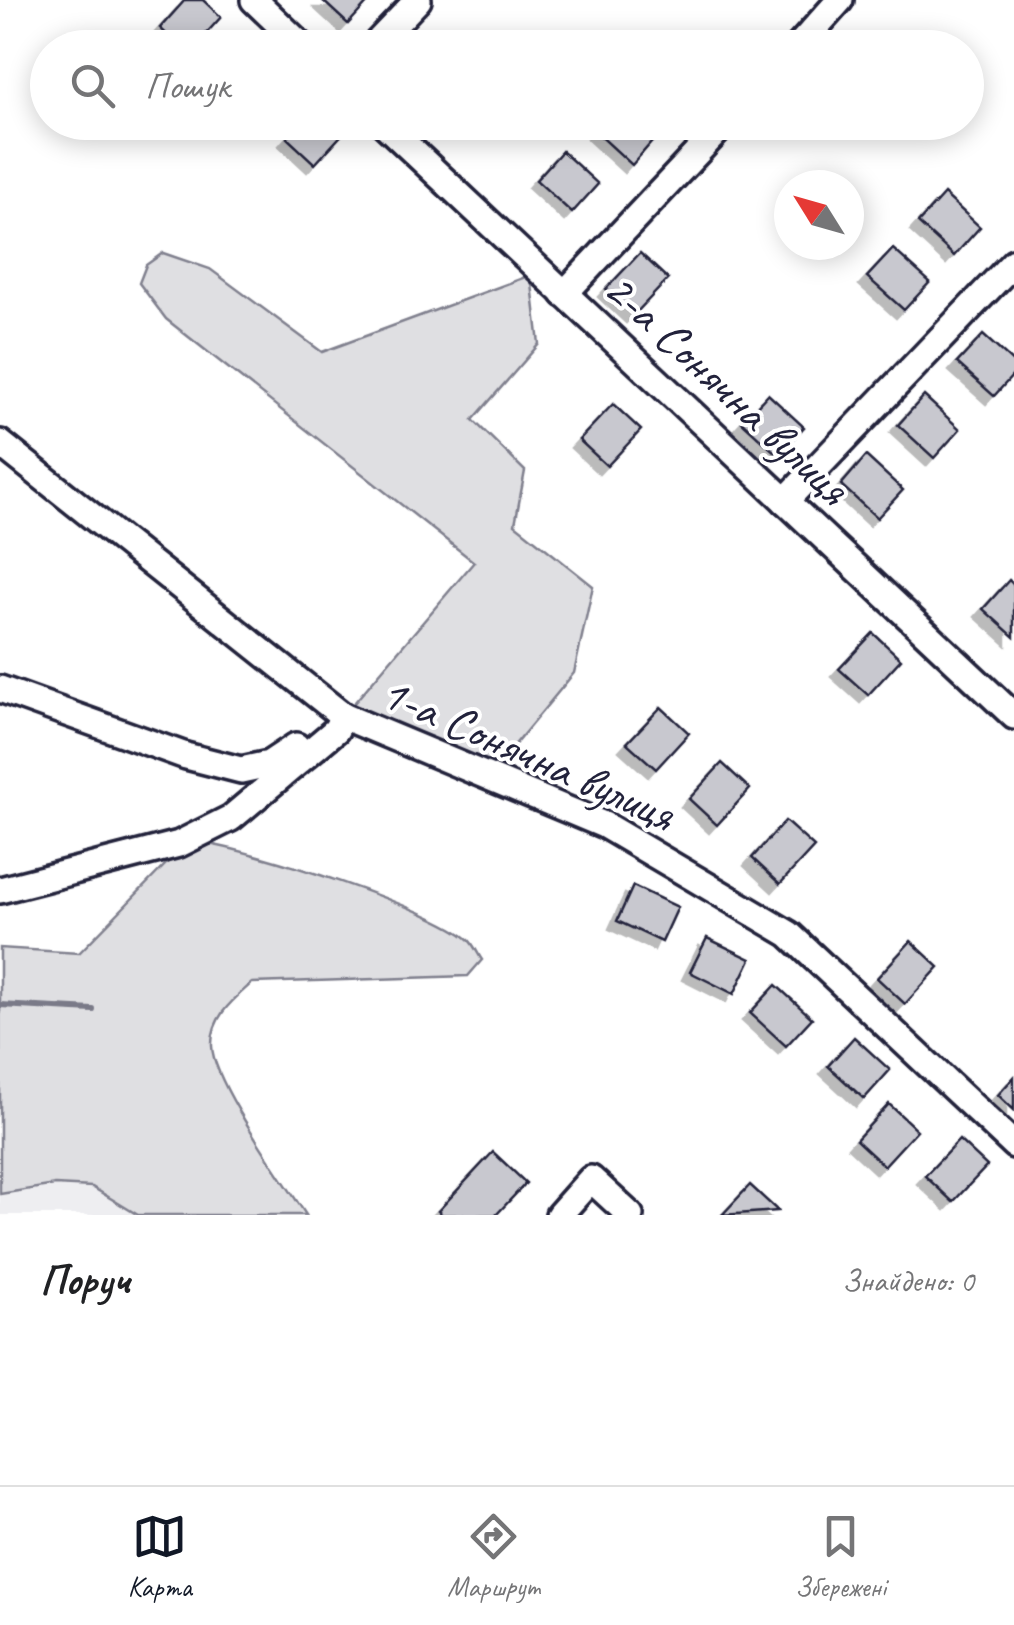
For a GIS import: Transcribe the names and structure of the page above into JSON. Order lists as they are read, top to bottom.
{
  "streets": {
    "street": ["2-а Сонячна вулиця", "1-а Сонячна вулиця"]
  },
  "north": "top left",
  "page": {
    "search": "Пошук",
    "heading": ["Поруч", "Знайдено: 0"],
    "nav": ["Карта", "Маршрут", "Збережені"]
  }
}
